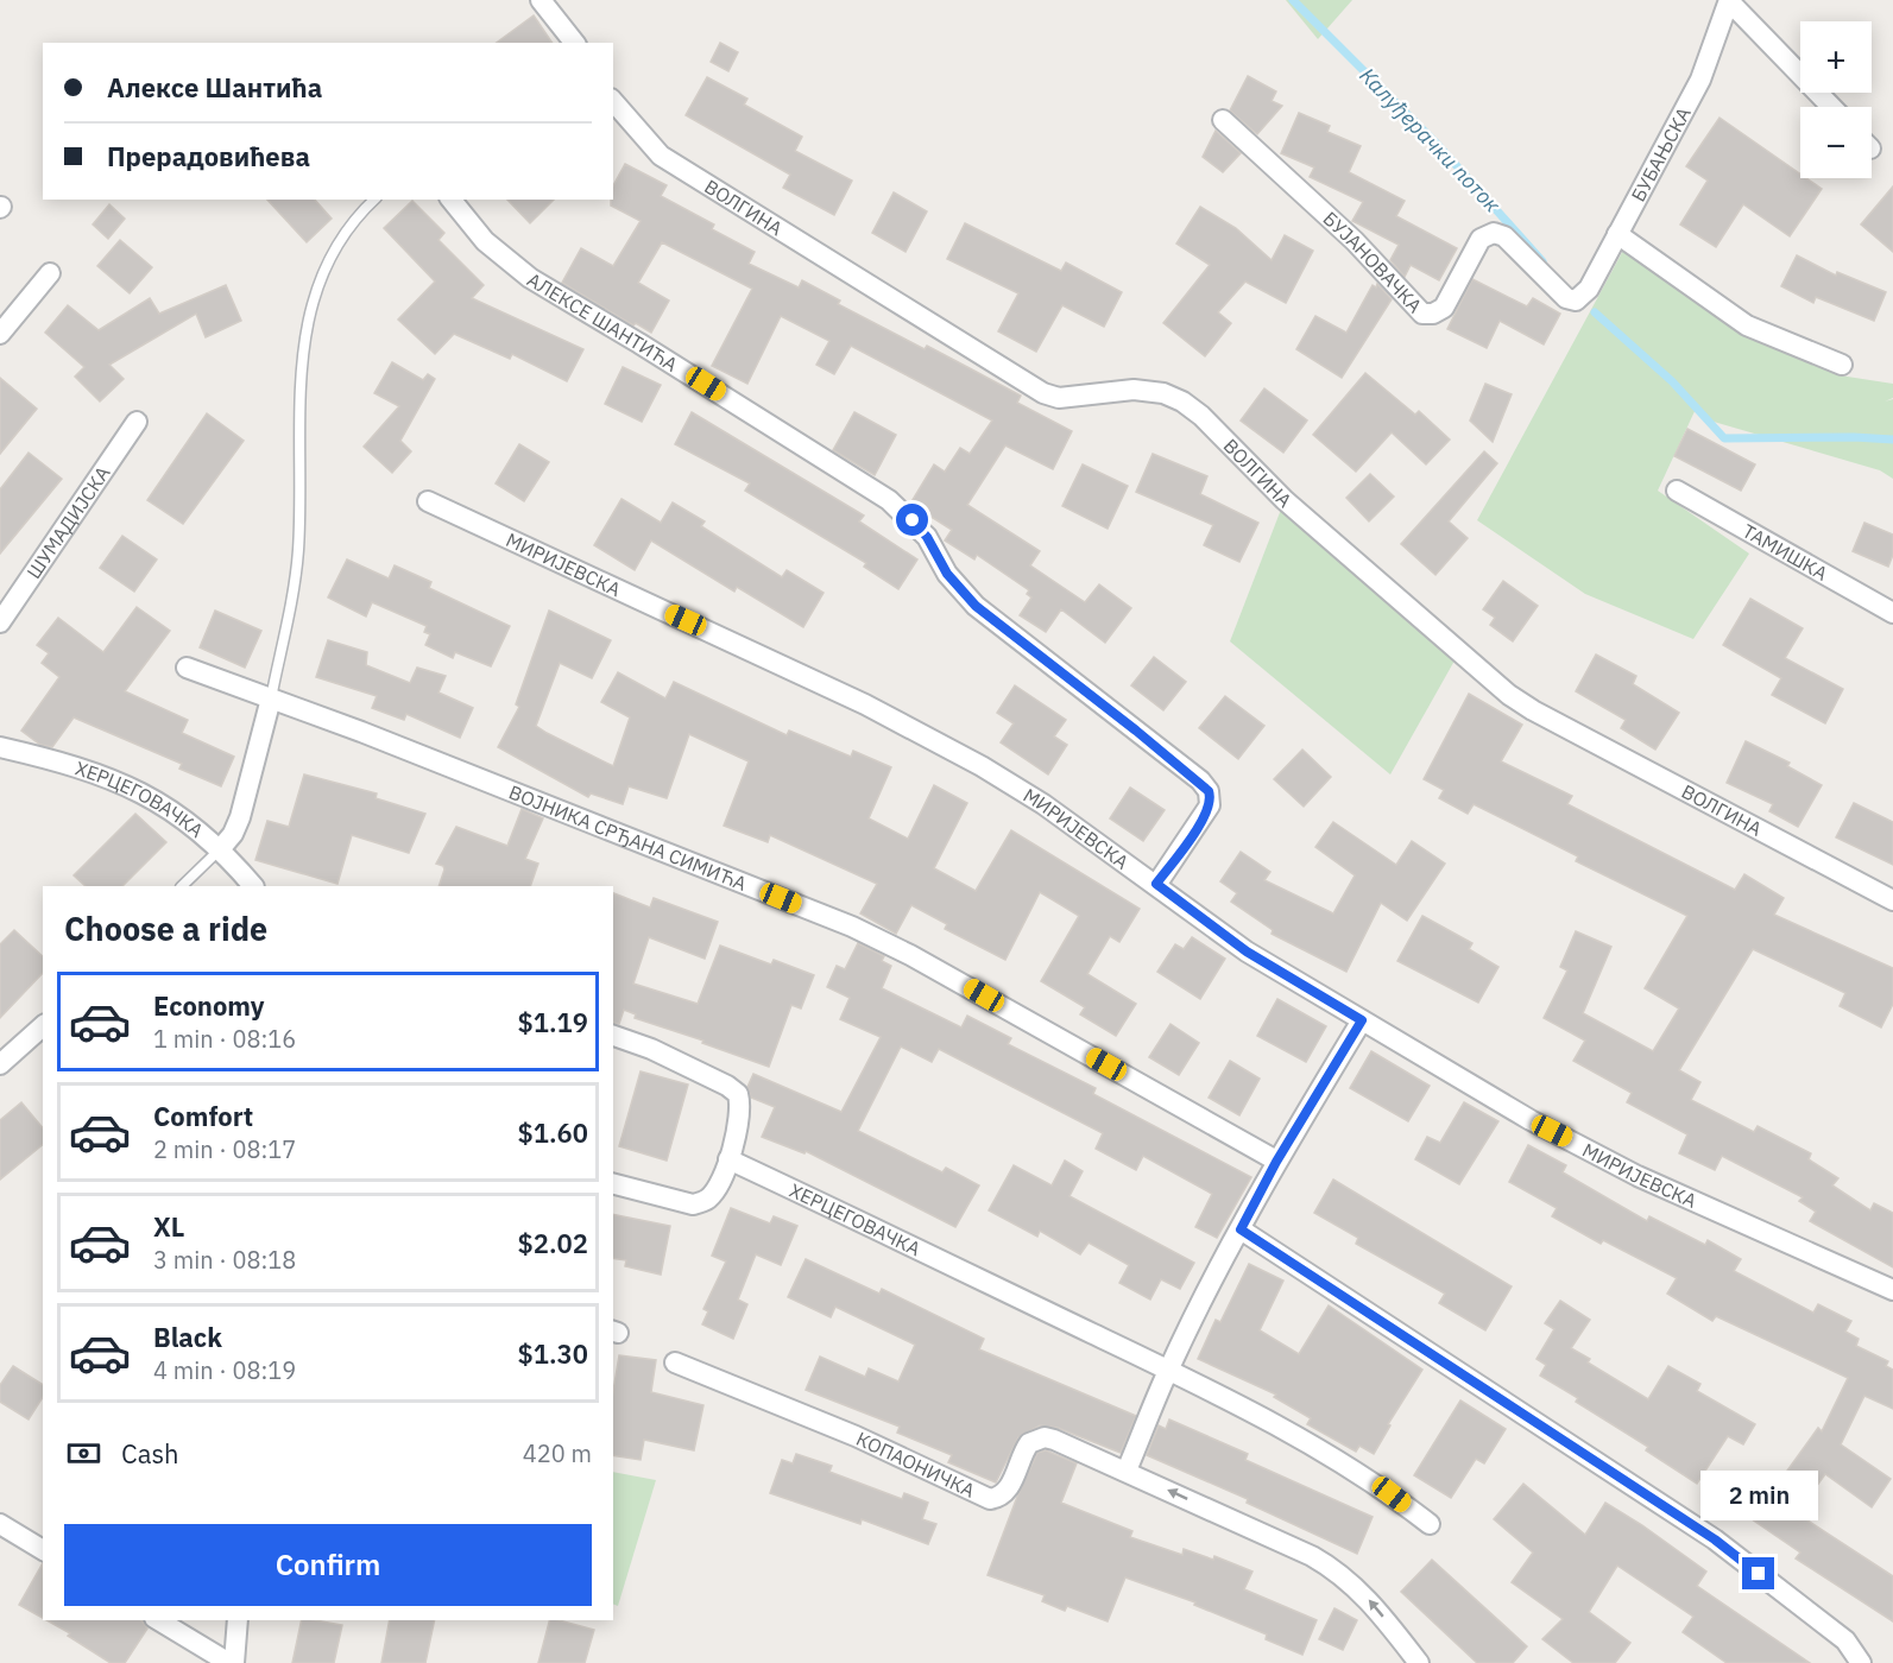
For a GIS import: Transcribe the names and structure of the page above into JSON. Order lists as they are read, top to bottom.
{
  "streets": {
    "street": [
      "БУБАЊСКА",
      "ВОЛГИНА",
      "БУЈАНОВАЧКА",
      "АЛЕКСЕ ШАНТИЋА",
      "ШУМАДИЈСКА",
      "ТАМИШКА",
      "МИРИЈЕВСКА",
      "ХЕРЦЕГОВАЧКА",
      "ВОЈНИКА СРЂАНА СИМИЋА",
      "КОПАОНИЧКА"
    ]
  },
  "crossings": [
    ["БУБАЊСКА", "БУЈАНОВАЧКА"],
    ["АЛЕКСЕ ШАНТИЋА", "МИРИЈЕВСКА"]
  ],
  "one_way": ["КОПАОНИЧКА"],
  "water": ["Калуђерачки поток"],
  "page": {
    "map_buttons": ["+", "−"],
    "banner": ["Алексе Шантића", "Прерадовићева"],
    "heading": "Choose a ride",
    "list": [
      {
        "name": "Economy",
        "note": "1 min · 08:16",
        "value": "$1.19"
      },
      {
        "name": "Comfort",
        "note": "2 min · 08:17",
        "value": "$1.60"
      },
      {
        "name": "XL",
        "note": "3 min · 08:18",
        "value": "$2.02"
      },
      {
        "name": "Black",
        "note": "4 min · 08:19",
        "value": "$1.30"
      }
    ],
    "pay": ["Cash", "420 m"],
    "bubble": "2 min",
    "buttons": "Confirm"
  }
}
